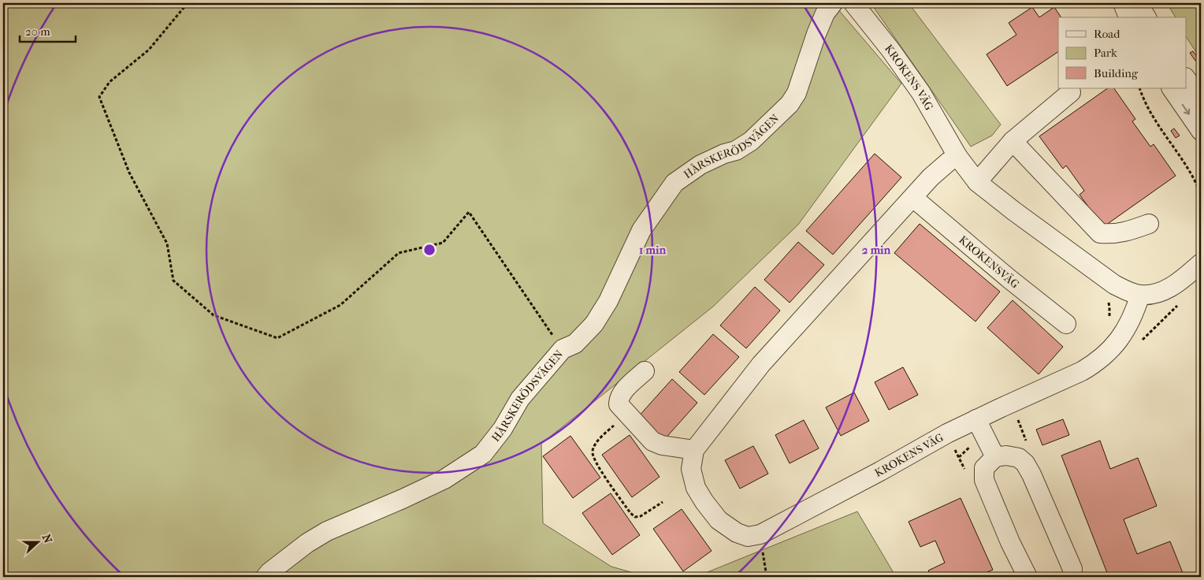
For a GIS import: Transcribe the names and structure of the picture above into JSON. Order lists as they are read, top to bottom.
{
  "streets": {
    "street": ["KROKENS VÄG", "HÅRSKERÖDSVÄGEN", "KROKENSVÄG"]
  },
  "crossings": [
    ["KROKENS VÄG", "KROKENSVÄG"]
  ],
  "legend": ["Road", "Park", "Building"],
  "scale_bar": "20 m",
  "north": "right",
  "rings": ["1 min", "2 min"]
}
